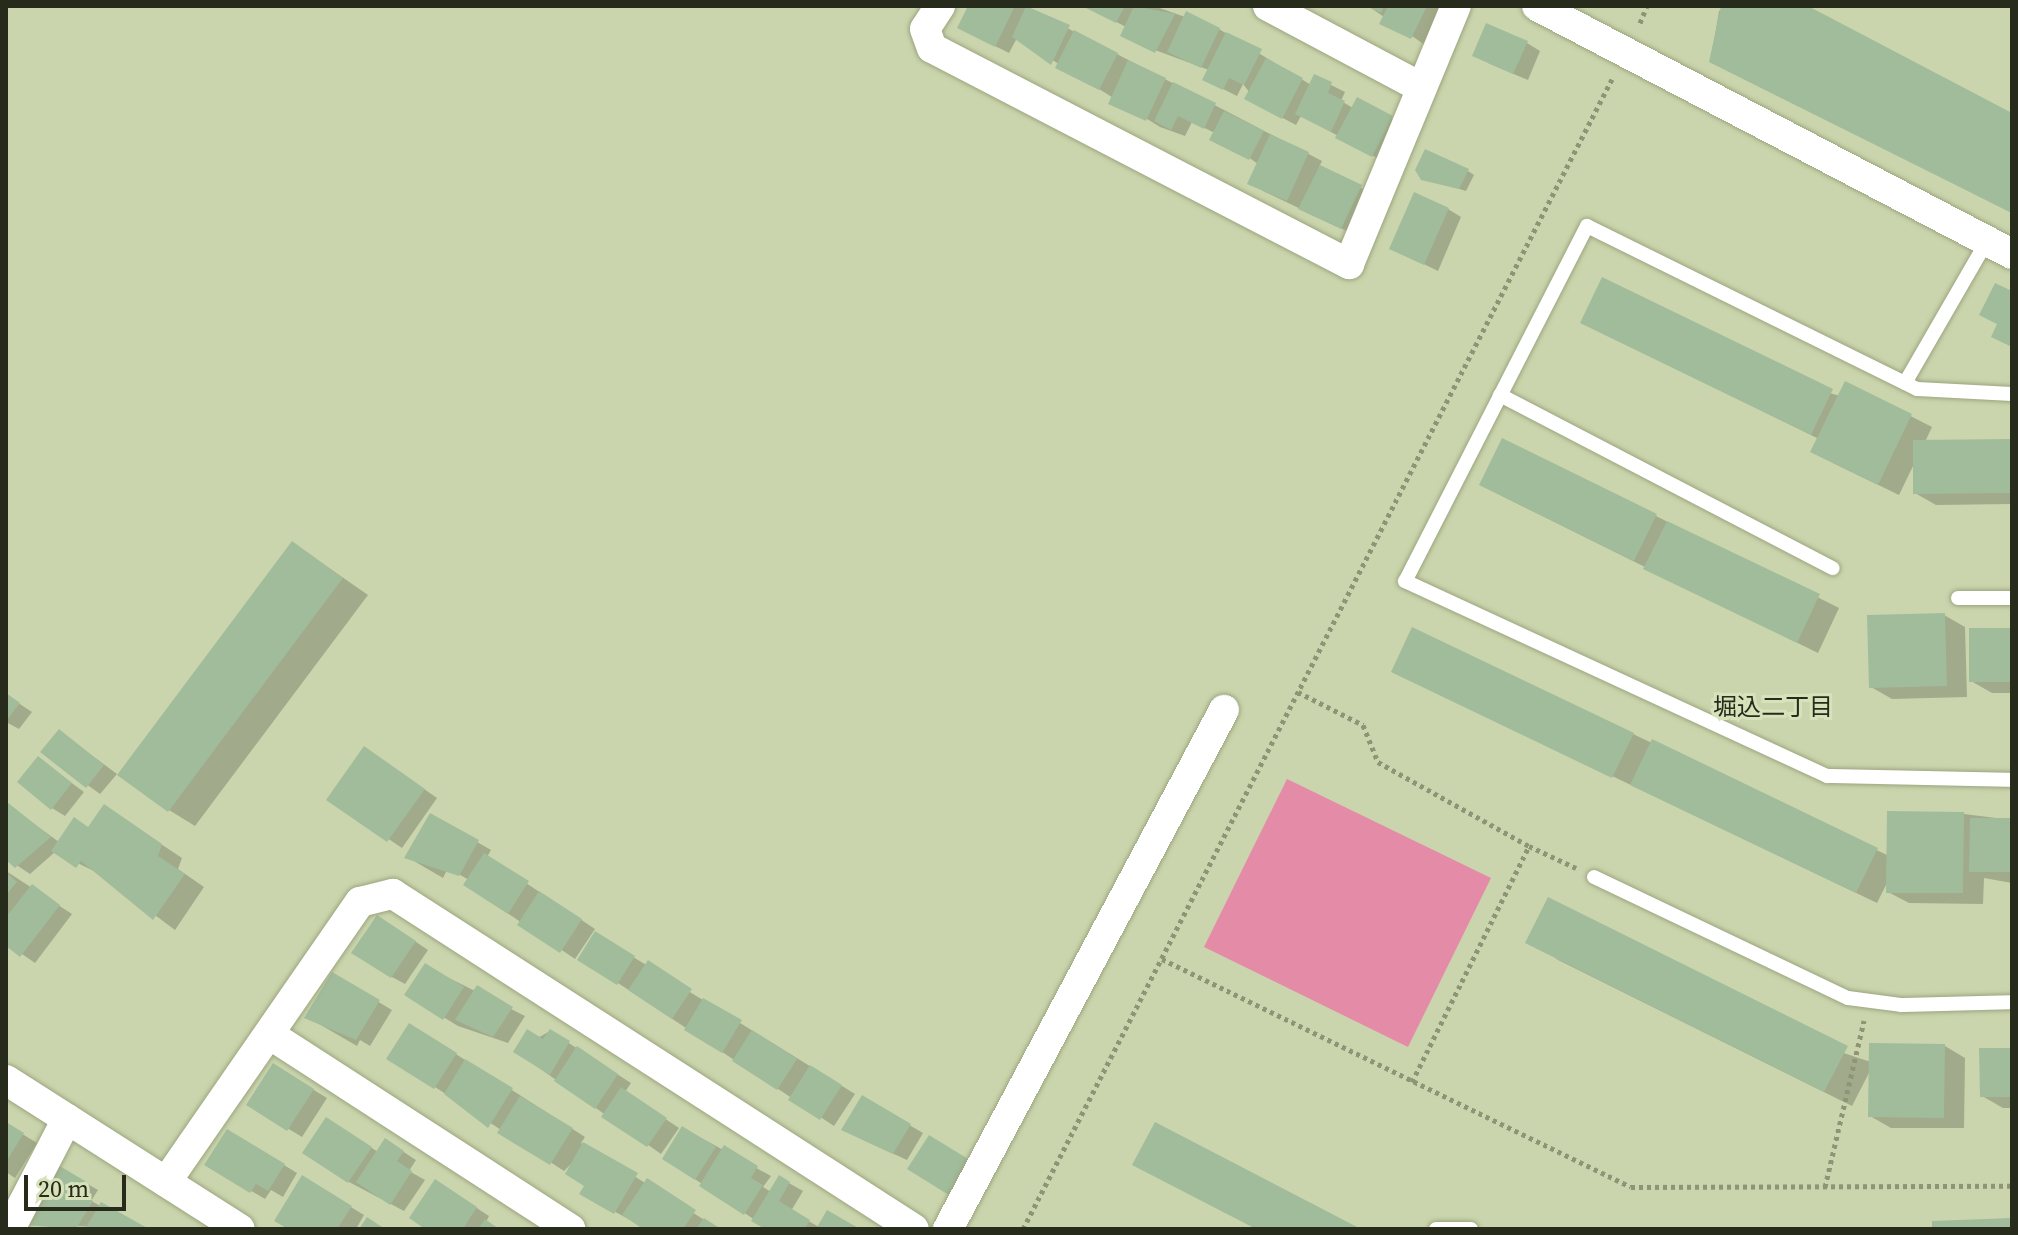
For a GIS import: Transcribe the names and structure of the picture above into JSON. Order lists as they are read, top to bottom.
{
  "districts": ["堀込二丁目"],
  "scale_bar": "20 m"
}
